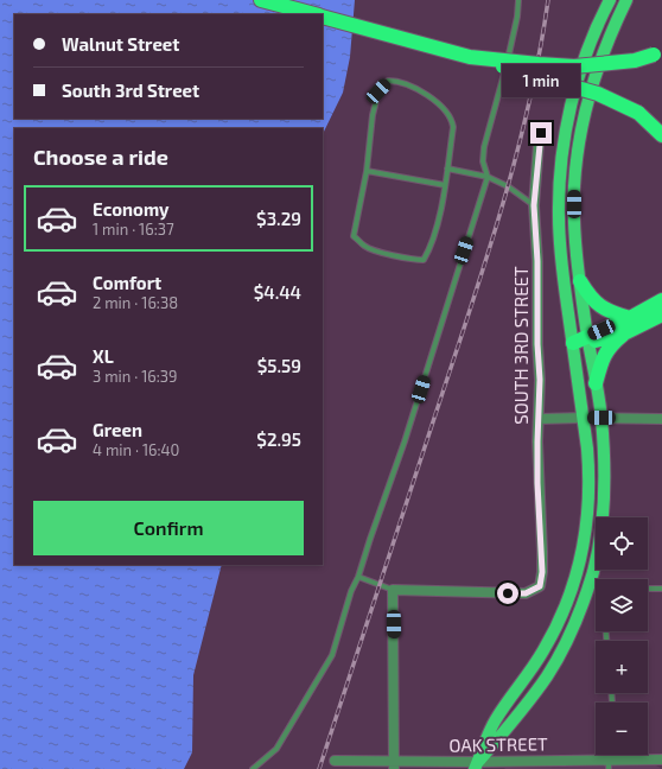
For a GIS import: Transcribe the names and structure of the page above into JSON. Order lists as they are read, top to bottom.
{
  "streets": {
    "street": ["SOUTH 3RD STREET", "OAK STREET"]
  },
  "page": {
    "banner": ["Walnut Street", "South 3rd Street"],
    "bubble": "1 min",
    "heading": "Choose a ride",
    "list": [
      {
        "name": "Economy",
        "note": "1 min · 16:37",
        "value": "$3.29"
      },
      {
        "name": "Comfort",
        "note": "2 min · 16:38",
        "value": "$4.44"
      },
      {
        "name": "XL",
        "note": "3 min · 16:39",
        "value": "$5.59"
      },
      {
        "name": "Green",
        "note": "4 min · 16:40",
        "value": "$2.95"
      }
    ],
    "buttons": "Confirm",
    "map_buttons": ["+", "−"]
  }
}
